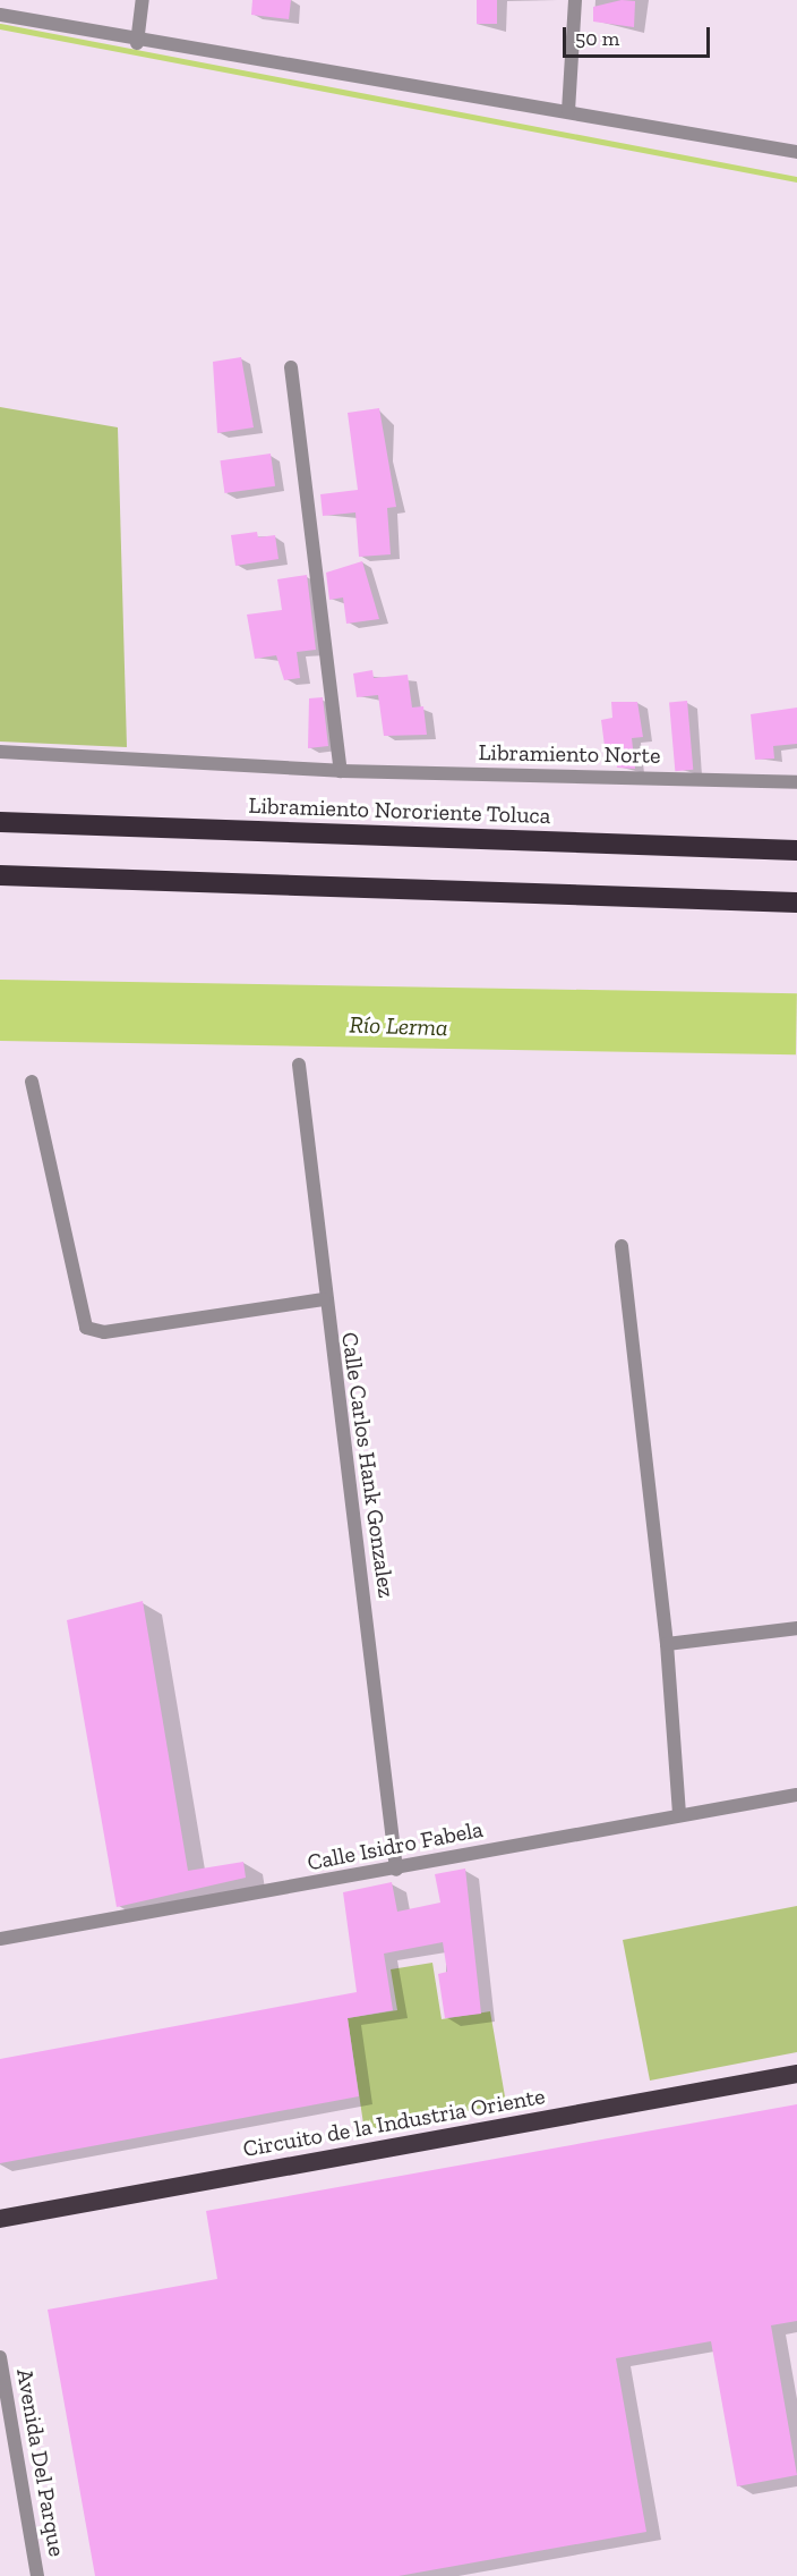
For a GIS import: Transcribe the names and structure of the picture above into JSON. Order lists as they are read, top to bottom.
{
  "streets": {
    "highway": ["Libramiento Nororiente Toluca", "Circuito de la Industria Oriente"],
    "street": [
      "Libramiento Norte",
      "Calle Carlos Hank Gonzalez",
      "Calle Isidro Fabela",
      "Avenida Del Parque"
    ]
  },
  "crossings": [
    ["Calle Carlos Hank Gonzalez", "Calle Isidro Fabela"]
  ],
  "water": ["Río Lerma"],
  "scale_bar": "50 m"
}
